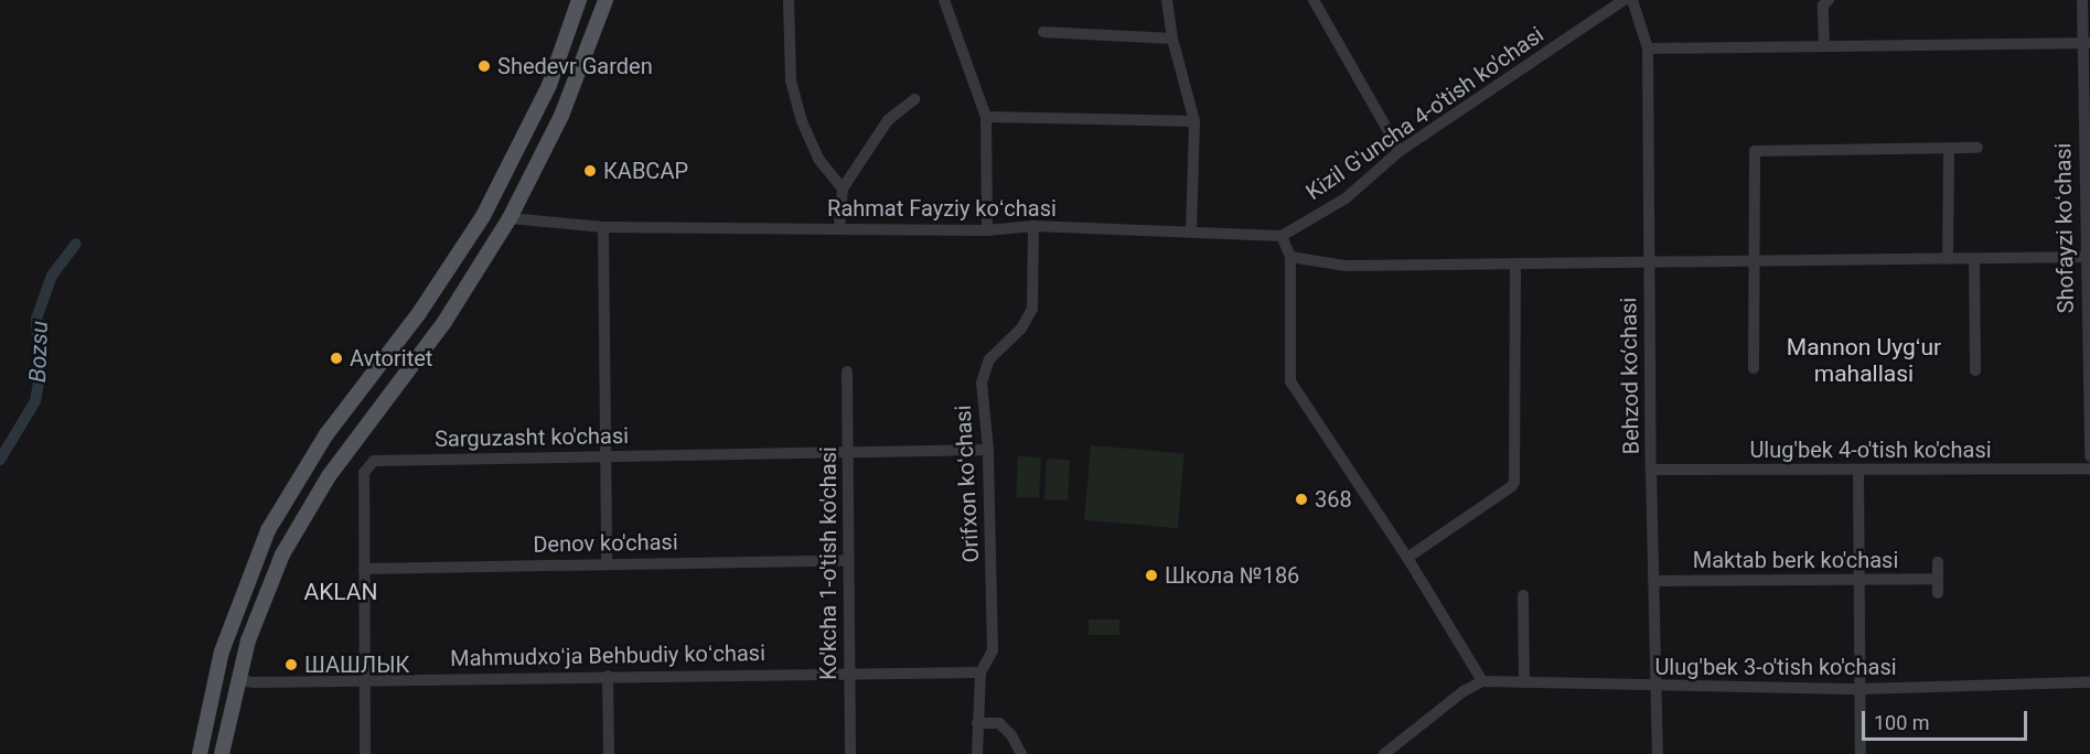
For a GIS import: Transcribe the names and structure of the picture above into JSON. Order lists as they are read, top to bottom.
{
  "streets": {
    "street": [
      "Kizil G'uncha 4-o'tish ko'chasi",
      "Rahmat Fayziy koʻchasi",
      "Shofayzi koʻchasi",
      "Behzod ko‘chasi",
      "Sarguzasht ko'chasi",
      "Ulug'bek 4-o'tish ko'chasi",
      "Orifxon koʻchasi",
      "Denov ko'chasi",
      "Maktab berk ko'chasi",
      "Ko'kcha 1-o'tish ko'chasi",
      "Mahmudxoʻja Behbudiy koʻchasi",
      "Ulug'bek 3-o'tish ko'chasi"
    ]
  },
  "crossings": [
    ["Kizil G'uncha 4-o'tish ko'chasi", "Rahmat Fayziy koʻchasi"],
    ["Rahmat Fayziy koʻchasi", "Orifxon koʻchasi"],
    ["Behzod ko‘chasi", "Ulug'bek 4-o'tish ko'chasi"],
    ["Behzod ko‘chasi", "Maktab berk ko'chasi"],
    ["Behzod ko‘chasi", "Ulug'bek 3-o'tish ko'chasi"],
    ["Sarguzasht ko'chasi", "Orifxon koʻchasi"],
    ["Sarguzasht ko'chasi", "Denov ko'chasi"],
    ["Sarguzasht ko'chasi", "Ko'kcha 1-o'tish ko'chasi"],
    ["Sarguzasht ko'chasi", "Mahmudxoʻja Behbudiy koʻchasi"],
    ["Orifxon koʻchasi", "Mahmudxoʻja Behbudiy koʻchasi"],
    ["Denov ko'chasi", "Ko'kcha 1-o'tish ko'chasi"],
    ["Ko'kcha 1-o'tish ko'chasi", "Mahmudxoʻja Behbudiy koʻchasi"]
  ],
  "districts": ["Mannon Uygʻur mahallasi", "AKLAN"],
  "water": ["Bozsu"],
  "places": [
    "Shedevr Garden",
    "КАВСАР",
    "Avtoritet",
    "368",
    "Школа №186",
    "ШАШЛЫК"
  ],
  "scale_bar": "100 m"
}
